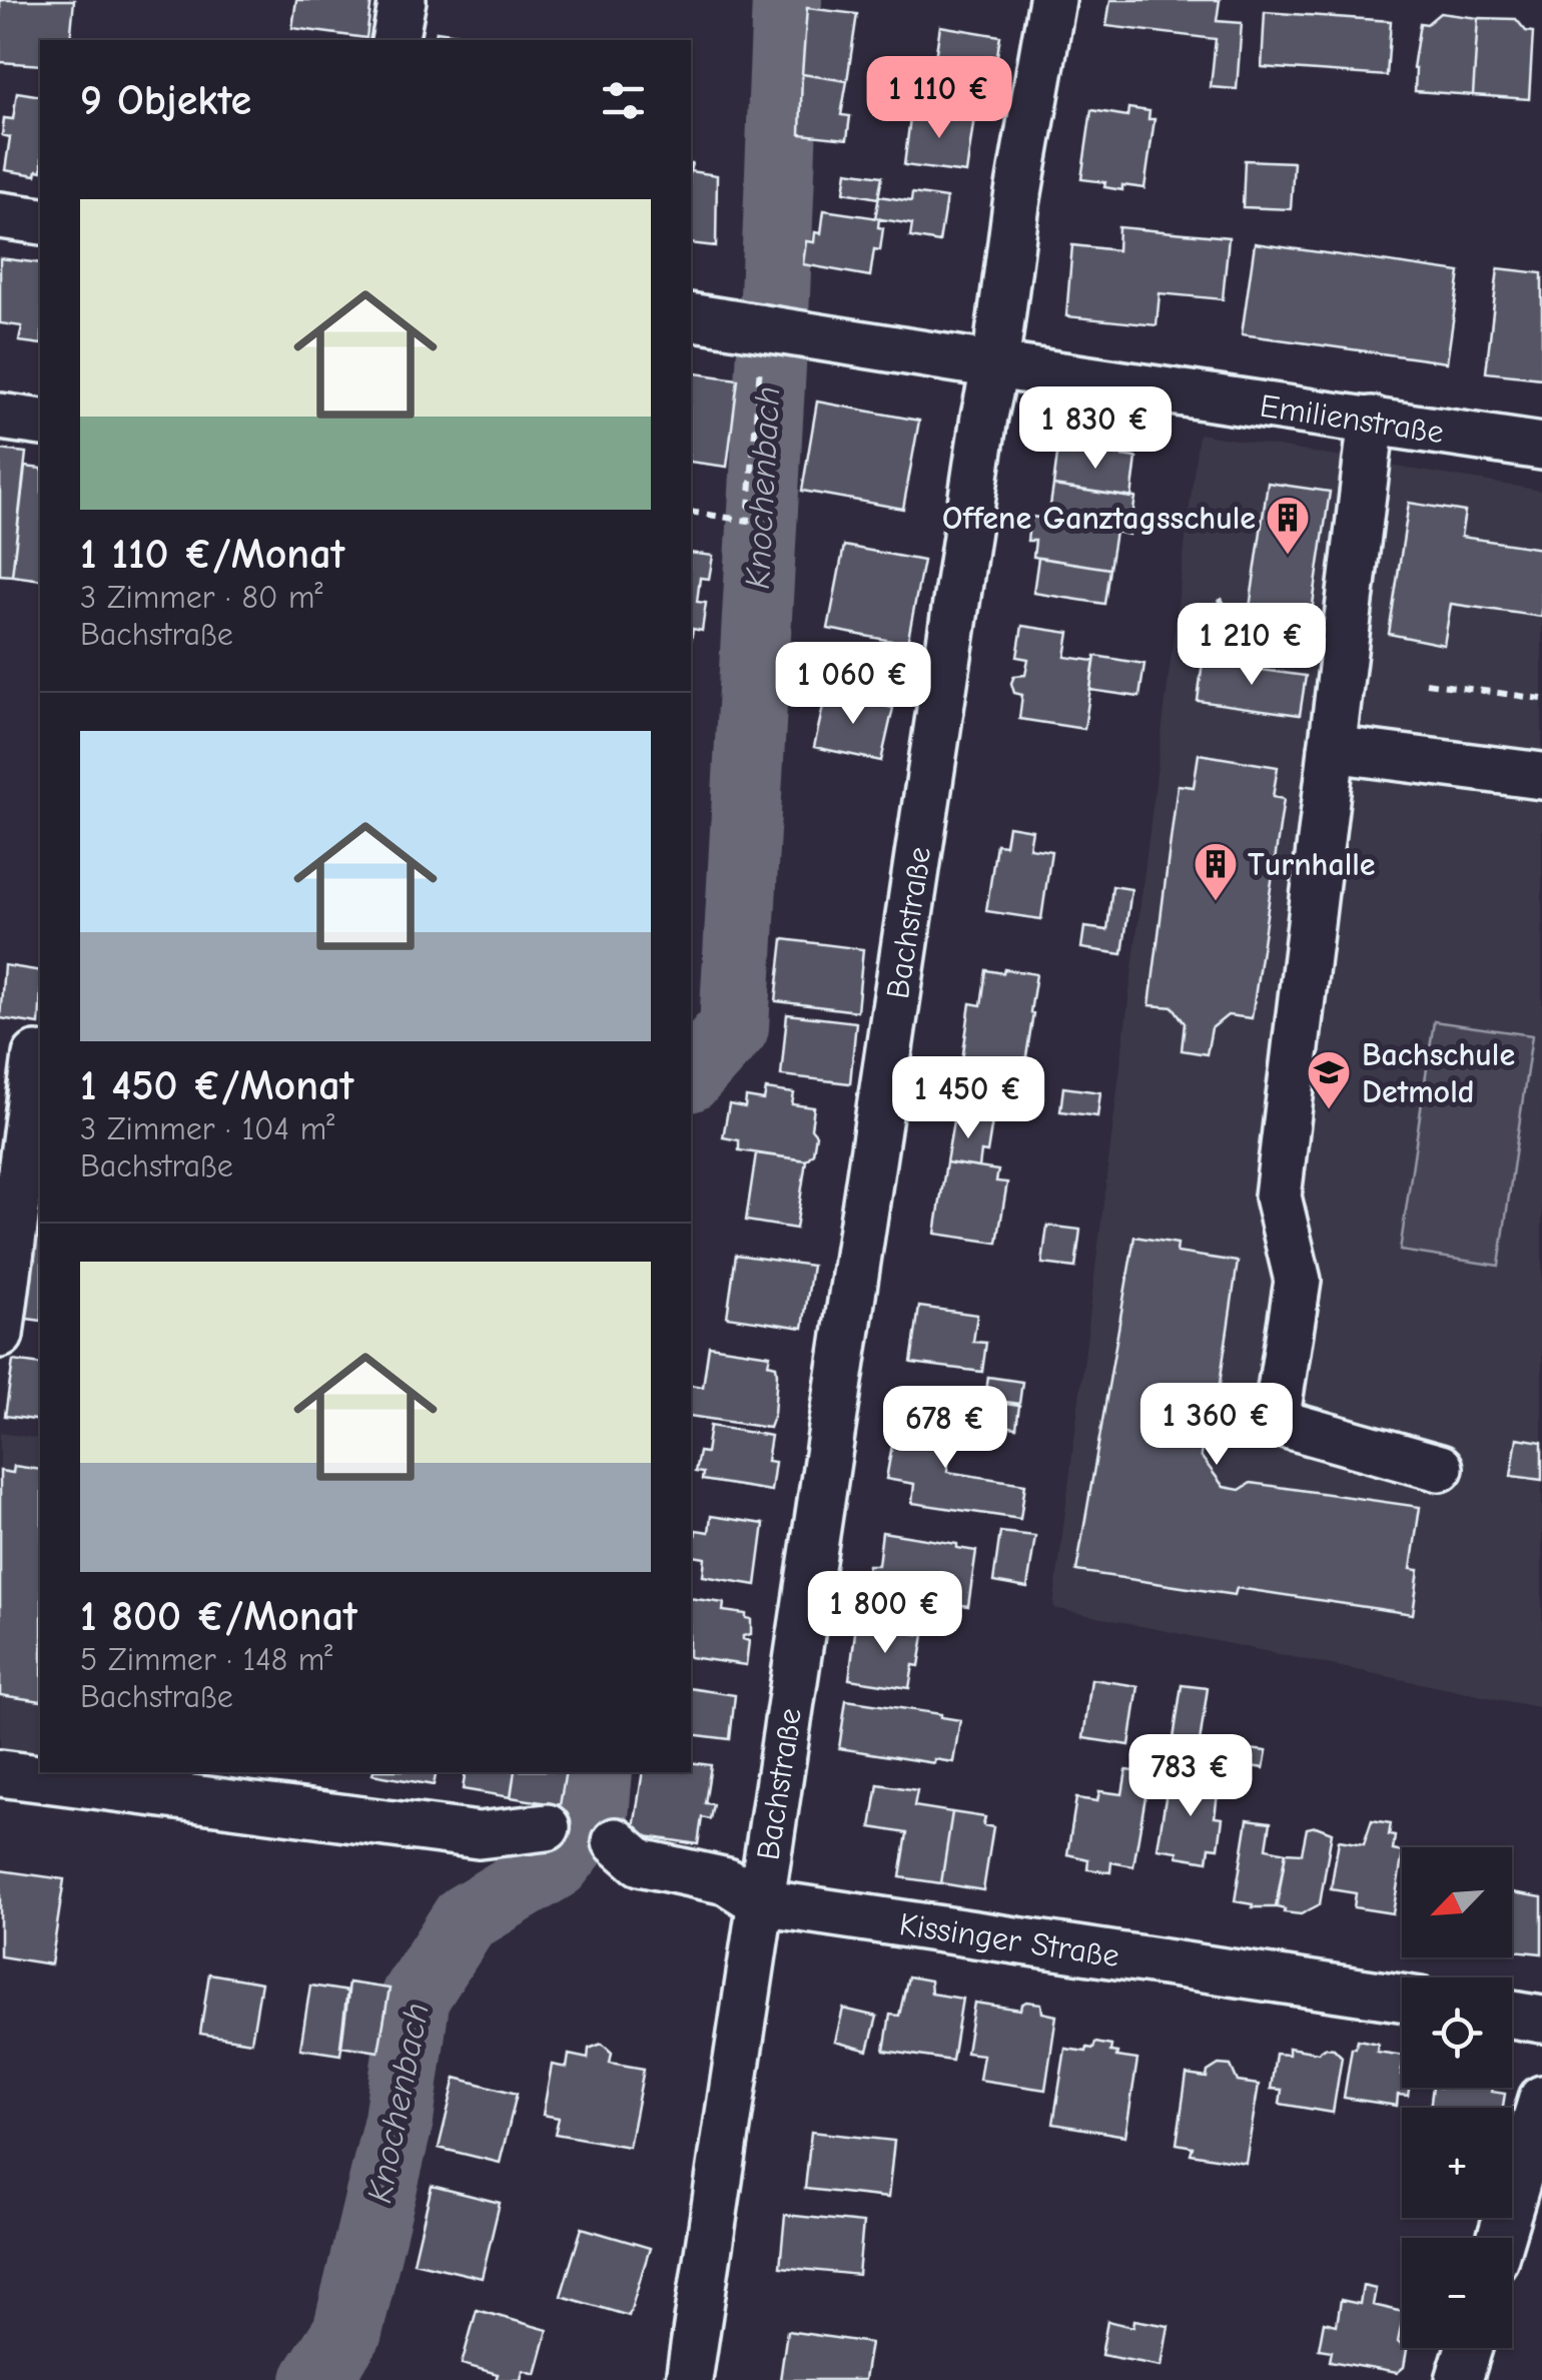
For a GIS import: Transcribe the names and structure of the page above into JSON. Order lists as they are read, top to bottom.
{
  "streets": {
    "street": ["Emilienstraße", "Bachstraße", "Kissinger Straße"]
  },
  "crossings": [
    ["Emilienstraße", "Bachstraße"],
    ["Bachstraße", "Kissinger Straße"]
  ],
  "water": ["Knochenbach"],
  "places": {
    "building": ["Offene Ganztagsschule", "Turnhalle"],
    "school or university": ["Bachschule Detmold"]
  },
  "north": "bottom left",
  "page": {
    "heading": "9 Objekte",
    "price": [
      "1 110 €",
      "1 830 €",
      "1 210 €",
      "1 060 €",
      "1 450 €",
      "1 360 €",
      "678 €",
      "1 800 €",
      "783 €"
    ],
    "list": [
      {
        "name": "1 110 €/Monat",
        "note": "3 Zimmer · 80 m² · Bachstraße"
      },
      {
        "name": "1 450 €/Monat",
        "note": "3 Zimmer · 104 m² · Bachstraße"
      },
      {
        "name": "1 800 €/Monat",
        "note": "5 Zimmer · 148 m² · Bachstraße"
      }
    ],
    "map_buttons": ["+", "−"]
  }
}
